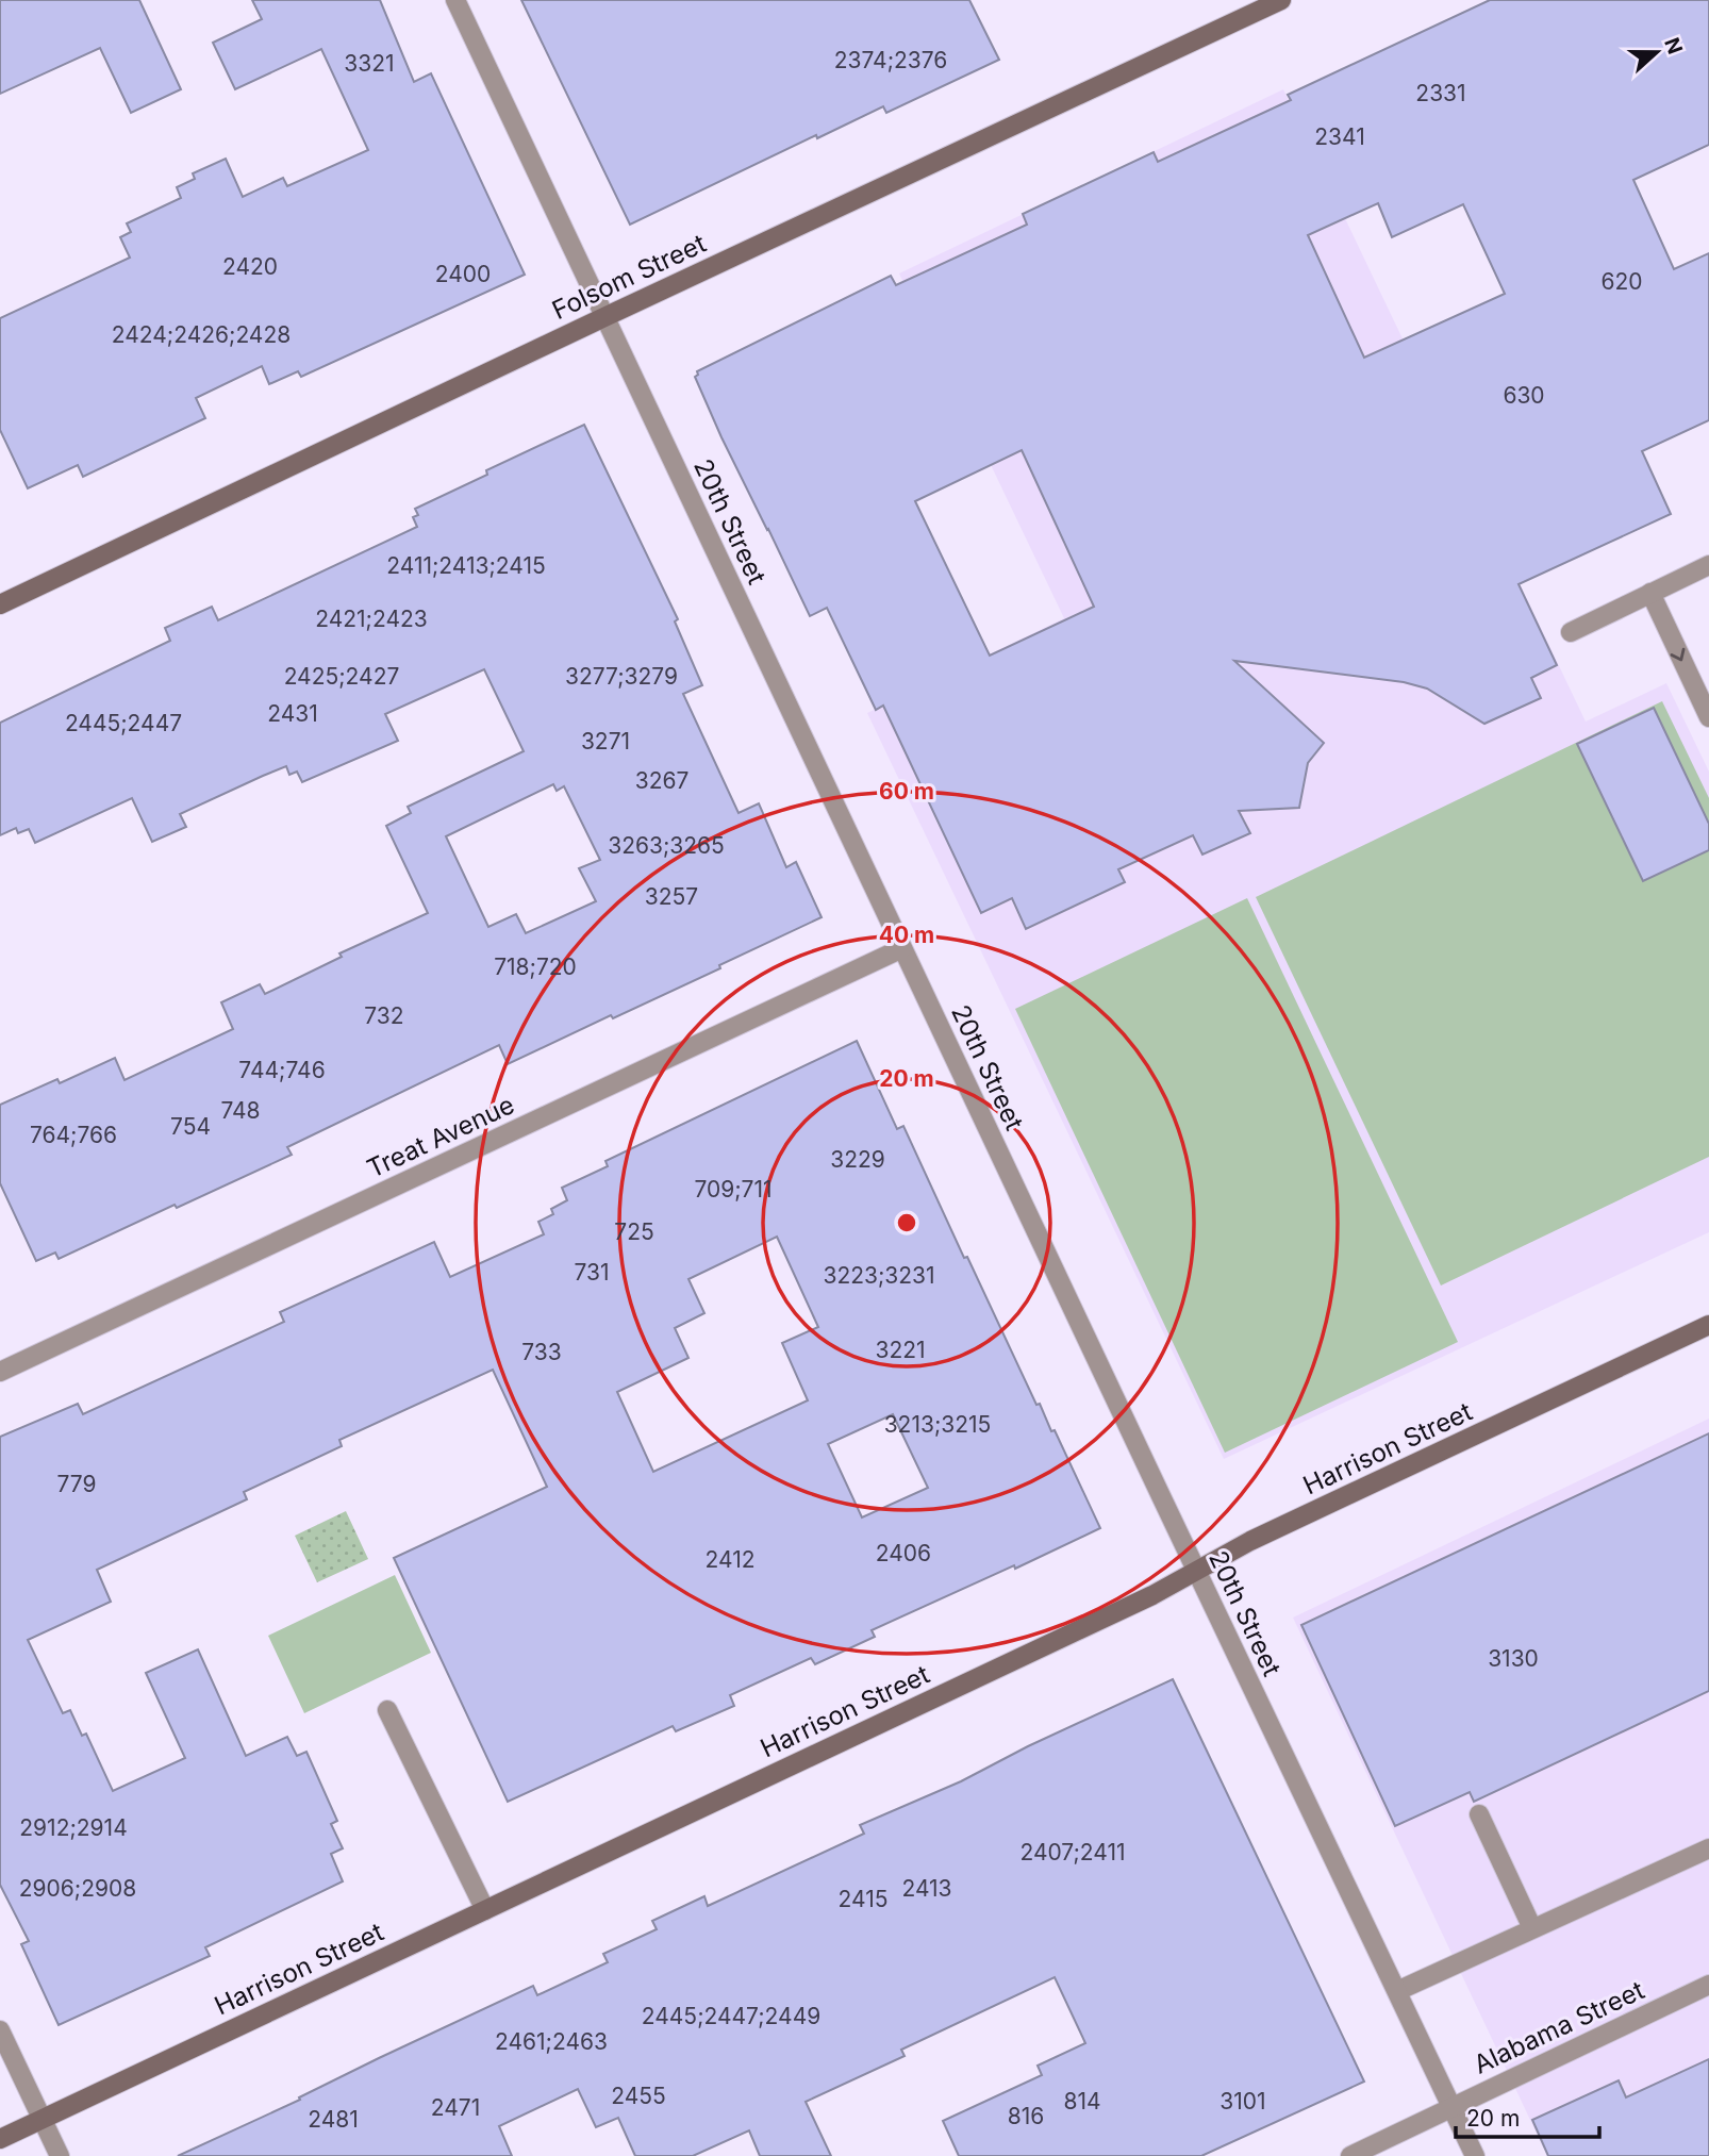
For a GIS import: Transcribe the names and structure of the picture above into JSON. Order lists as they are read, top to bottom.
{
  "streets": {
    "street": [
      "Folsom Street",
      "20th Street",
      "Treat Avenue",
      "Harrison Street",
      "Alabama Street"
    ]
  },
  "crossings": [
    ["Folsom Street", "20th Street"],
    ["20th Street", "Treat Avenue"],
    ["20th Street", "Harrison Street"],
    ["20th Street", "Alabama Street"]
  ],
  "house_numbers": [
    "2374;2376",
    "3321",
    "2331",
    "2341",
    "2420",
    "2400",
    "620",
    "2424;2426;2428",
    "630",
    "2411;2413;2415",
    "2421;2423",
    "2425;2427",
    "3277;3279",
    "2431",
    "2445;2447",
    "3271",
    "3267",
    "3263;3265",
    "3257",
    "718;720",
    "732",
    "744;746",
    "748",
    "754",
    "764;766",
    "3229",
    "709;711",
    "725",
    "731",
    "3223;3231",
    "3221",
    "733",
    "3213;3215",
    "779",
    "2406",
    "2412",
    "3130",
    "2912;2914",
    "2407;2411",
    "2906;2908",
    "2413",
    "2415",
    "2445;2447;2449",
    "2461;2463",
    "2455",
    "814",
    "3101",
    "2471",
    "816",
    "2481"
  ],
  "scale_bar": "20 m",
  "north": "right",
  "rings": ["60 m", "40 m", "20 m"]
}
